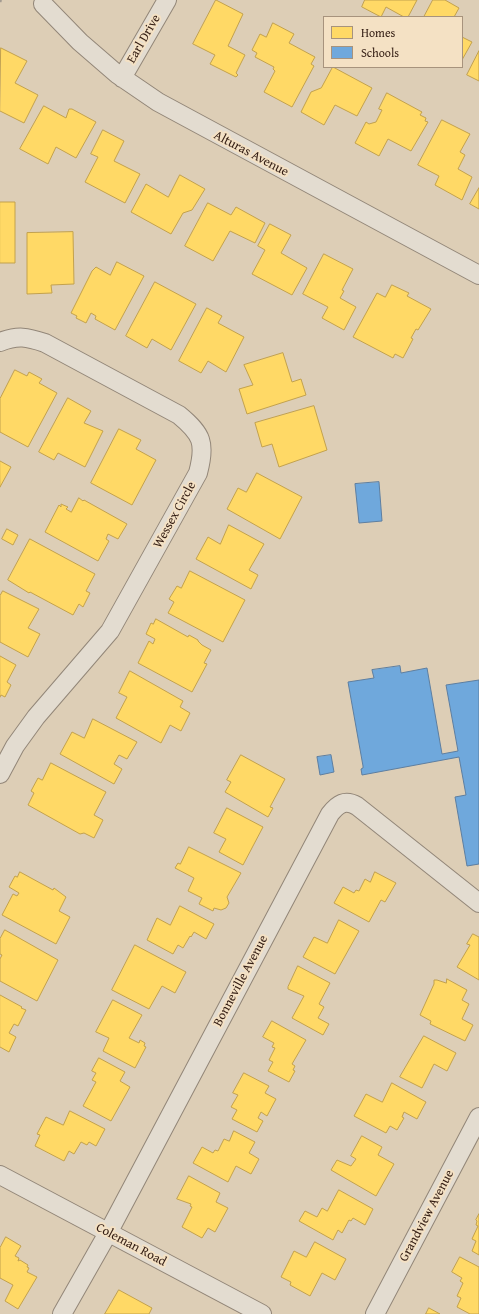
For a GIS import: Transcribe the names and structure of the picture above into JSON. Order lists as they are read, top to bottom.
{
  "streets": {
    "street": [
      "Earl Drive",
      "Alturas Avenue",
      "Wessex Circle",
      "Bonneville Avenue",
      "Grandview Avenue",
      "Coleman Road"
    ]
  },
  "crossings": [
    ["Earl Drive", "Alturas Avenue"],
    ["Bonneville Avenue", "Coleman Road"]
  ],
  "legend": ["Homes", "Schools"]
}
